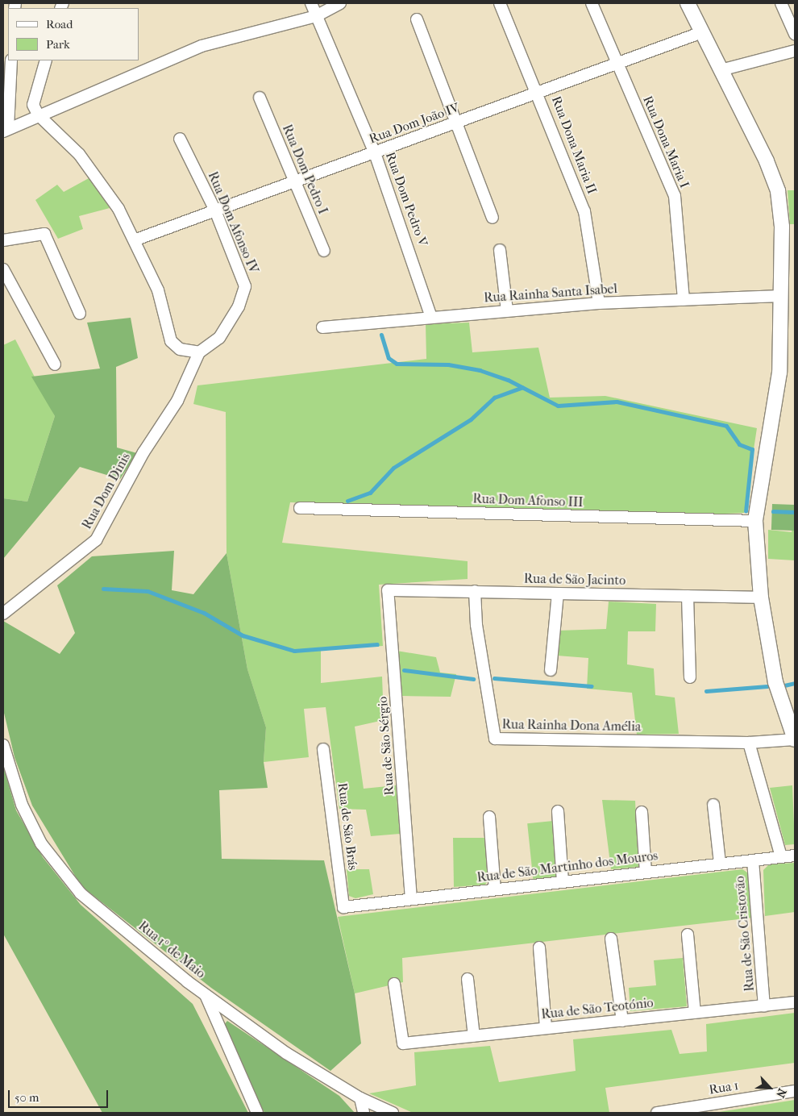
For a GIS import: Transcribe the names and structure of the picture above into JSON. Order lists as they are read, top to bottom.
{
  "streets": {
    "street": [
      "Rua Dom João IV",
      "Rua Dona Maria I",
      "Rua Dona Maria II",
      "Rua Dom Pedro I",
      "Rua Dom Pedro V",
      "Rua Dom Afonso IV",
      "Rua Rainha Santa Isabel",
      "Rua Dom Dinis",
      "Rua Dom Afonso III",
      "Rua de São Jacinto",
      "Rua Rainha Dona Amélia",
      "Rua de São Sérgio",
      "Rua de São Brás",
      "Rua de São Martinho dos Mouros",
      "Rua de São Cristovão",
      "Rua 1º de Maio",
      "Rua de São Teotónio",
      "Rua 1"
    ]
  },
  "crossings": [
    ["Rua Dom João IV", "Rua Dona Maria I"],
    ["Rua Dom João IV", "Rua Dona Maria II"],
    ["Rua Dom João IV", "Rua Dom Pedro I"],
    ["Rua Dom João IV", "Rua Dom Pedro V"],
    ["Rua Dom João IV", "Rua Dom Afonso IV"],
    ["Rua Dona Maria I", "Rua Rainha Santa Isabel"],
    ["Rua Dona Maria II", "Rua Rainha Santa Isabel"],
    ["Rua Dom Pedro V", "Rua Rainha Santa Isabel"],
    ["Rua Dom Afonso IV", "Rua Dom Dinis"],
    ["Rua de São Jacinto", "Rua Rainha Dona Amélia"],
    ["Rua de São Jacinto", "Rua de São Sérgio"],
    ["Rua de São Sérgio", "Rua de São Martinho dos Mouros"],
    ["Rua de São Brás", "Rua de São Martinho dos Mouros"],
    ["Rua de São Martinho dos Mouros", "Rua de São Cristovão"],
    ["Rua de São Cristovão", "Rua de São Teotónio"]
  ],
  "legend": ["Road", "Park"],
  "scale_bar": "50 m",
  "north": "bottom right"
}
